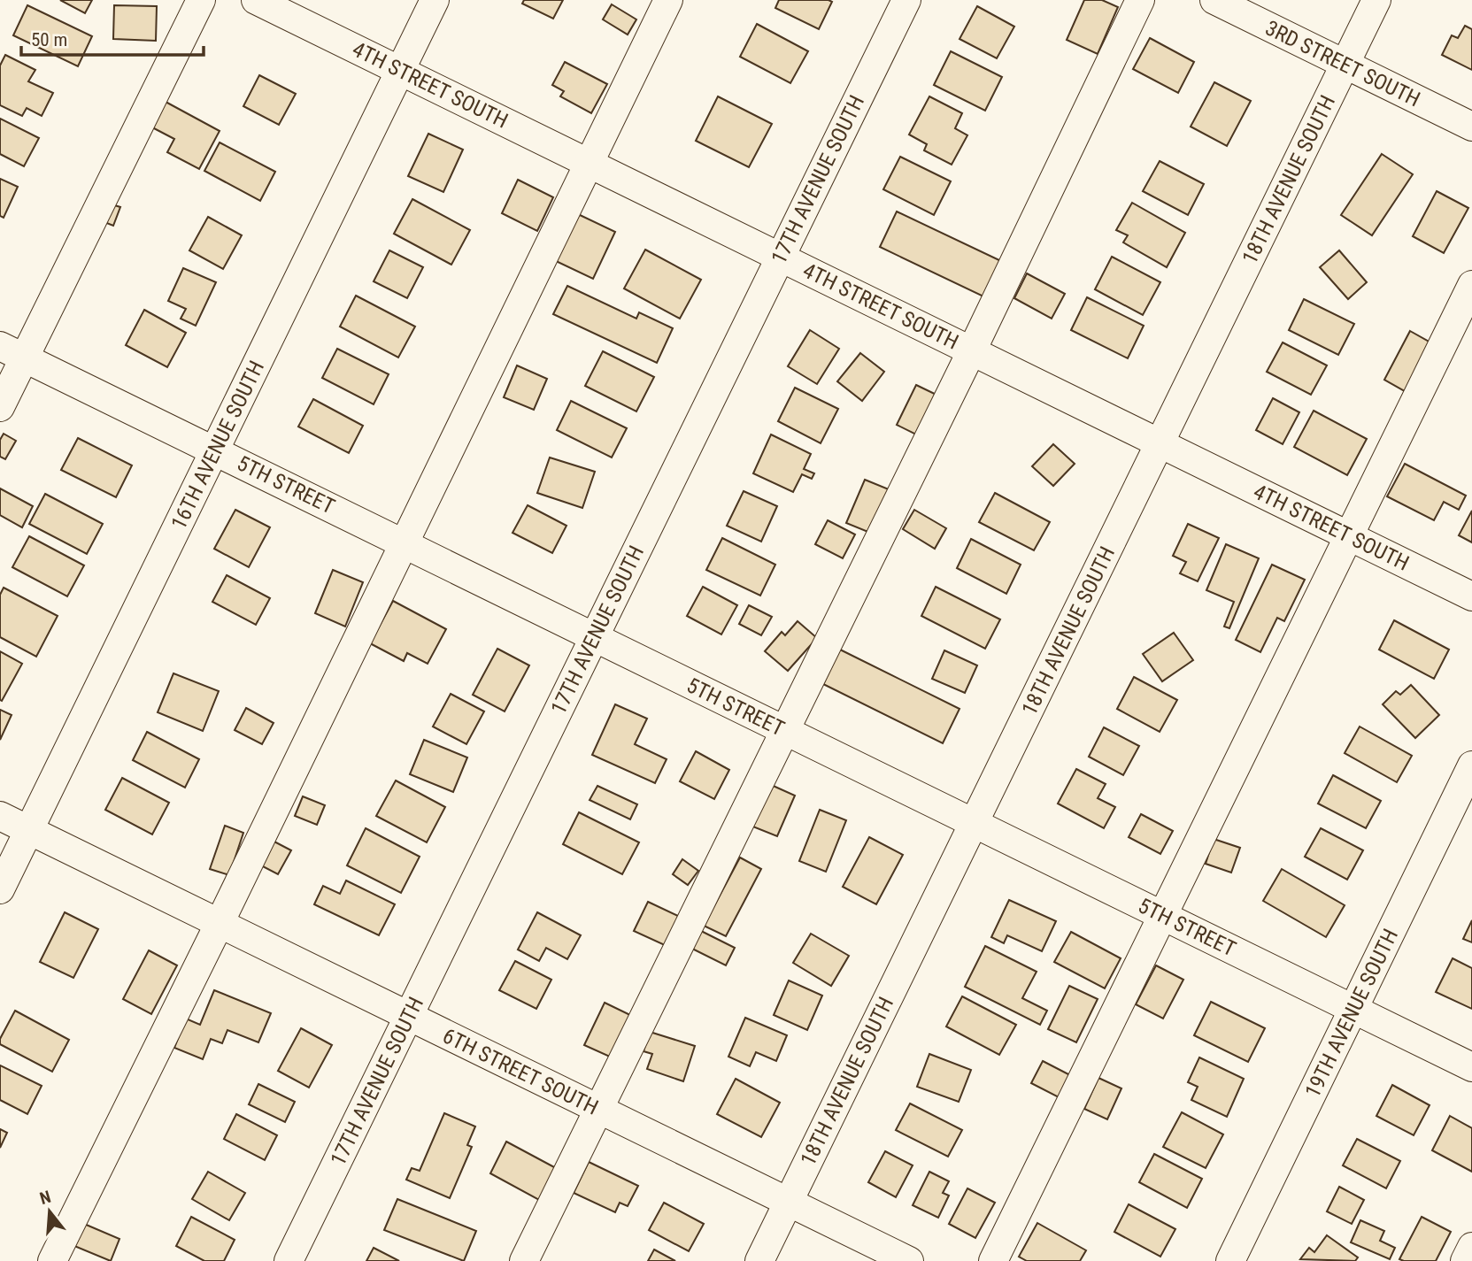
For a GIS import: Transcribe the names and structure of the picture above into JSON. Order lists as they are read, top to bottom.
{
  "streets": {
    "street": [
      "3RD STREET SOUTH",
      "4TH STREET SOUTH",
      "17TH AVENUE SOUTH",
      "18TH AVENUE SOUTH",
      "16TH AVENUE SOUTH",
      "5TH STREET",
      "19TH AVENUE SOUTH",
      "6TH STREET SOUTH"
    ]
  },
  "crossings": [
    ["3RD STREET SOUTH", "18TH AVENUE SOUTH"],
    ["4TH STREET SOUTH", "17TH AVENUE SOUTH"],
    ["4TH STREET SOUTH", "18TH AVENUE SOUTH"],
    ["4TH STREET SOUTH", "16TH AVENUE SOUTH"],
    ["17TH AVENUE SOUTH", "5TH STREET"],
    ["17TH AVENUE SOUTH", "6TH STREET SOUTH"],
    ["18TH AVENUE SOUTH", "5TH STREET"],
    ["18TH AVENUE SOUTH", "6TH STREET SOUTH"],
    ["16TH AVENUE SOUTH", "5TH STREET"],
    ["16TH AVENUE SOUTH", "6TH STREET SOUTH"],
    ["5TH STREET", "19TH AVENUE SOUTH"]
  ],
  "scale_bar": "50 m",
  "north": "top"
}
